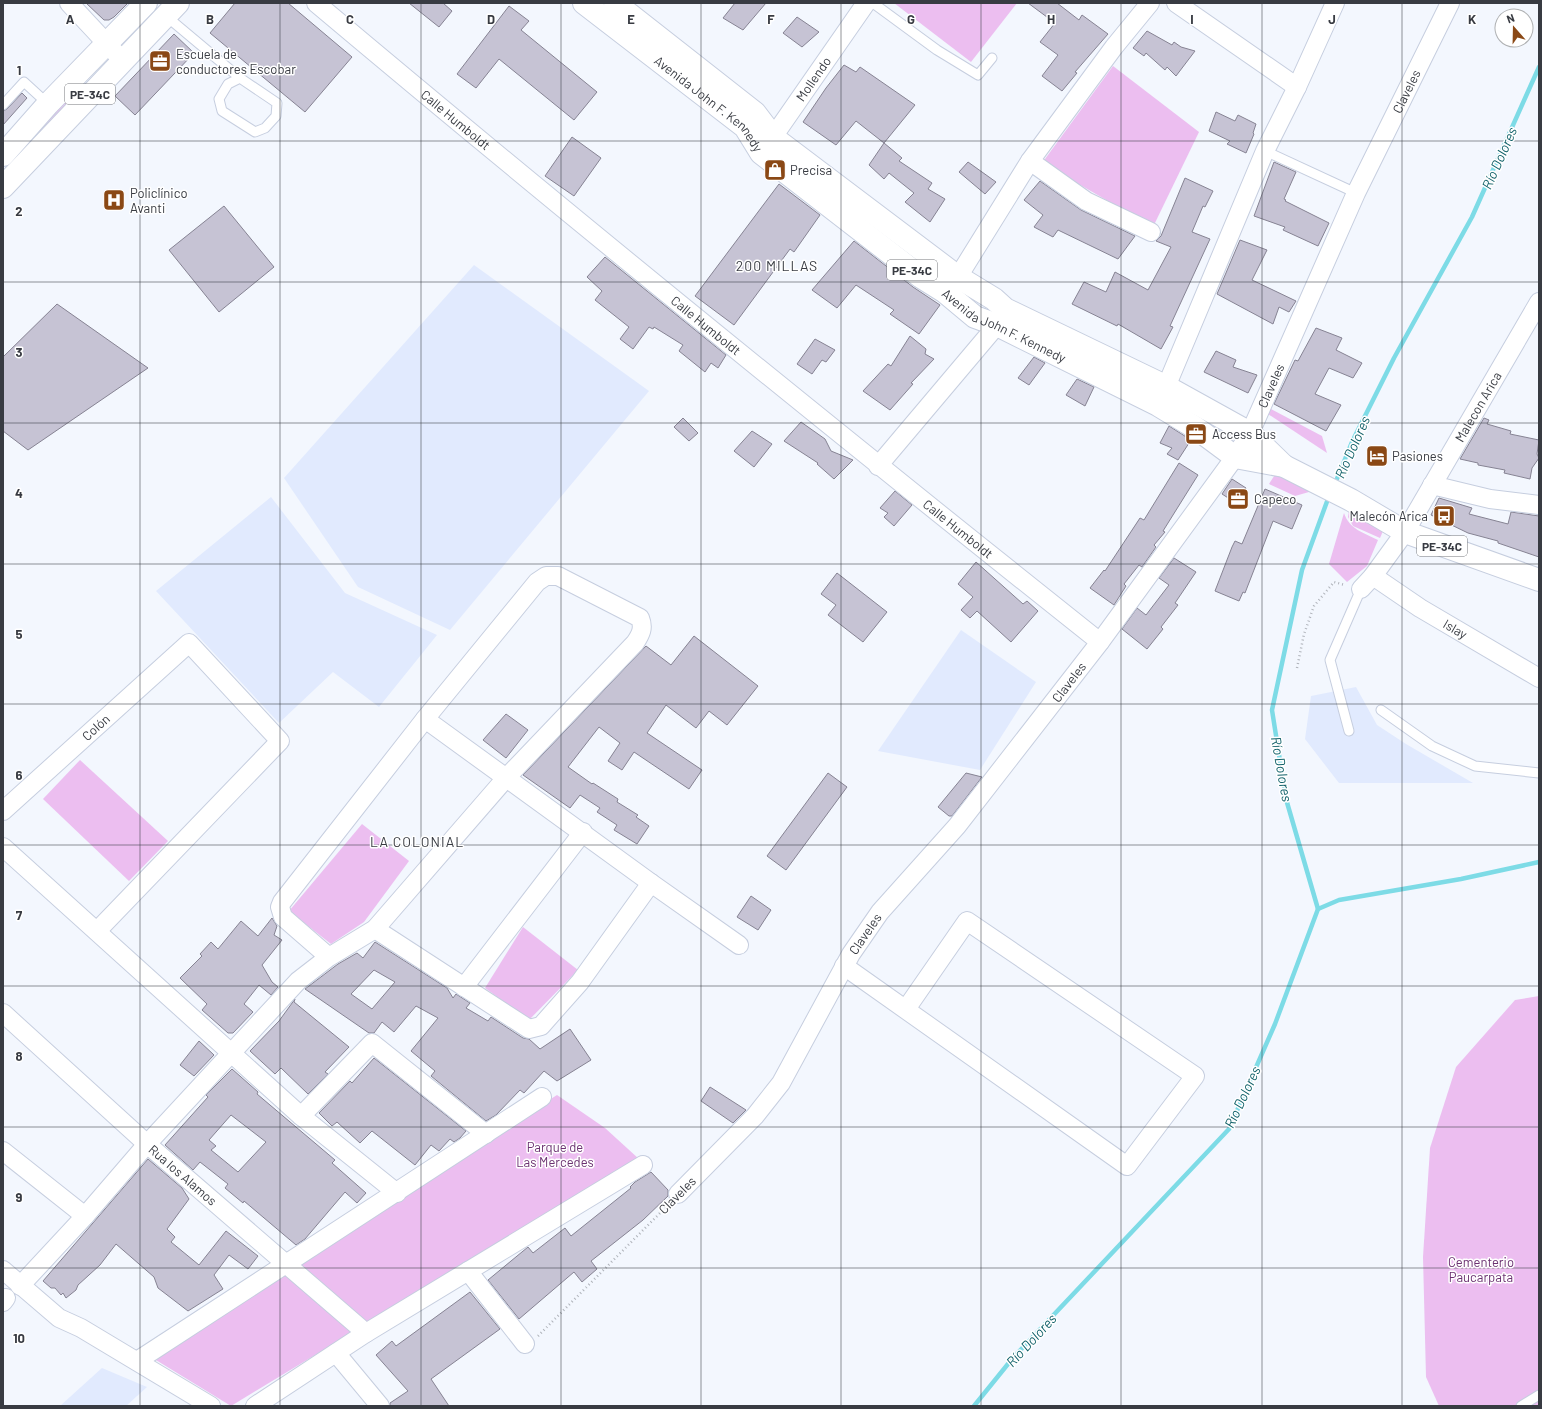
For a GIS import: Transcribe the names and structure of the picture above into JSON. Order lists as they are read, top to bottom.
{
  "streets": {
    "main road": ["PE-34C", "Avenida John F. Kennedy"],
    "street": [
      "Mollendo",
      "Claveles",
      "Calle Humboldt",
      "Malecon Arica",
      "Islay",
      "Colón",
      "Rua los Alamos"
    ]
  },
  "crossings": [
    ["Mollendo", "Avenida John F. Kennedy"],
    ["Claveles", "Avenida John F. Kennedy"],
    ["Claveles", "Calle Humboldt"],
    ["PE-34C", "Avenida John F. Kennedy"],
    ["PE-34C", "Malecon Arica"],
    ["Avenida John F. Kennedy", "Malecon Arica"],
    ["Malecon Arica", "Islay"]
  ],
  "districts": ["200 MILLAS", "LA COLONIAL"],
  "water": ["Río Dolores"],
  "parks": ["Parque de Las Mercedes", "Cementerio Paucarpata"],
  "places": {
    "office": ["Escuela de conductores Escobar", "Access Bus", "Capeco"],
    "shop": ["Precisa"],
    "hospital": ["Policlínico Avanti"],
    "hotel": ["Pasiones"],
    "bus stop": ["Malecón Arica"]
  },
  "north": "top",
  "grid": {
    "columns": [
      "A",
      "B",
      "C",
      "D",
      "E",
      "F",
      "G",
      "H",
      "I",
      "J",
      "K"
    ],
    "rows": [
      "1",
      "2",
      "3",
      "4",
      "5",
      "6",
      "7",
      "8",
      "9",
      "10"
    ]
  }
}
